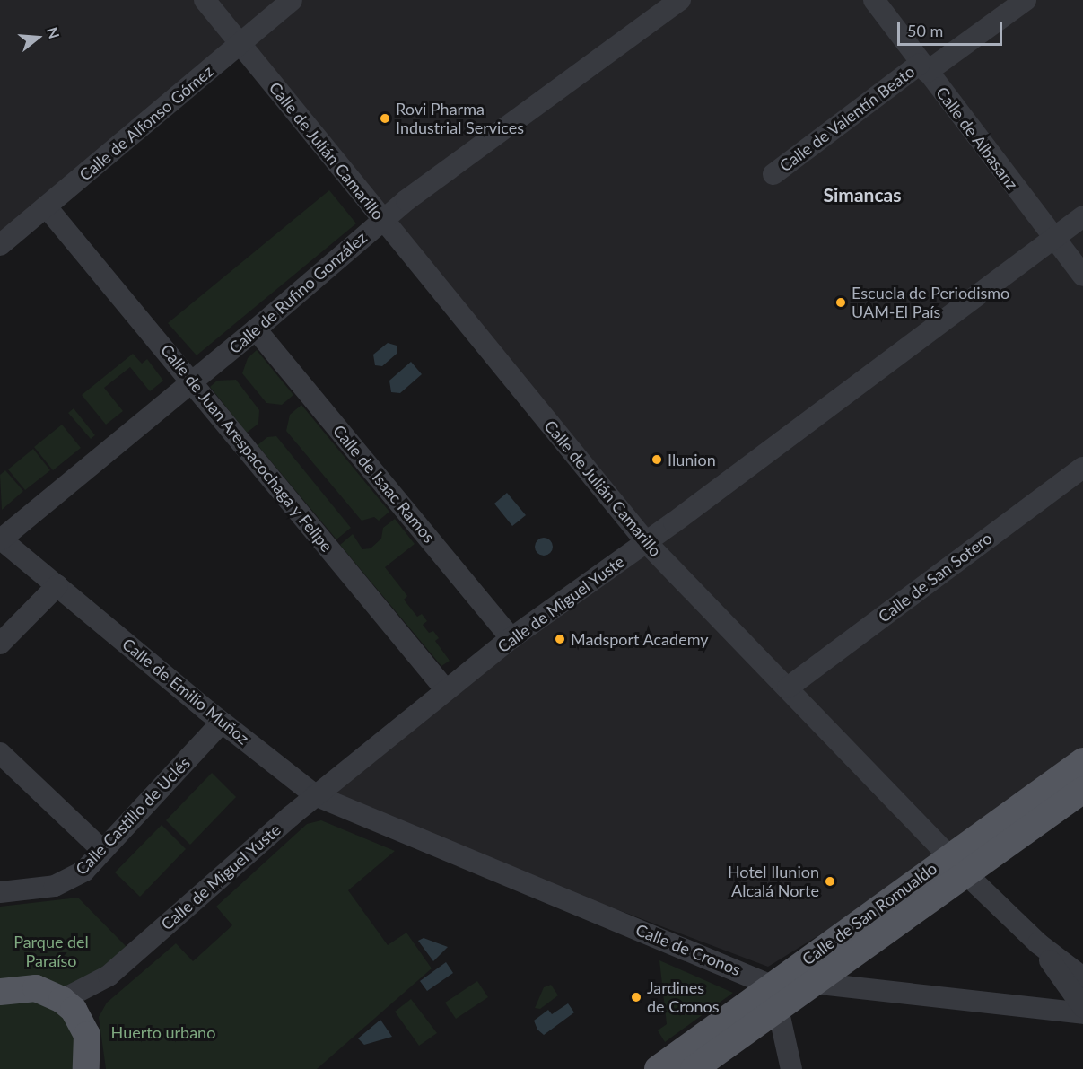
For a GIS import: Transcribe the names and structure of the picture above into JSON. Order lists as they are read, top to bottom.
{
  "streets": {
    "main road": ["Calle de San Romualdo"],
    "street": [
      "Calle de Valentín Beato",
      "Calle de Alfonso Gómez",
      "Calle de Albasanz",
      "Calle de Julián Camarillo",
      "Calle de Rufino González",
      "Calle de Juan Arespacochaga y Felipe",
      "Calle de Isaac Ramos",
      "Calle de San Sotero",
      "Calle de Miguel Yuste",
      "Calle de Emilio Muñoz",
      "Calle Castillo de Uclés",
      "Calle de Cronos"
    ]
  },
  "crossings": [
    ["Calle de Valentín Beato", "Calle de Albasanz"],
    ["Calle de Alfonso Gómez", "Calle de Julián Camarillo"],
    ["Calle de Alfonso Gómez", "Calle de Juan Arespacochaga y Felipe"],
    ["Calle de Albasanz", "Calle de Miguel Yuste"],
    ["Calle de Julián Camarillo", "Calle de Rufino González"],
    ["Calle de Julián Camarillo", "Calle de San Sotero"],
    ["Calle de Julián Camarillo", "Calle de Miguel Yuste"],
    ["Calle de Julián Camarillo", "Calle de San Romualdo"],
    ["Calle de Rufino González", "Calle de Juan Arespacochaga y Felipe"],
    ["Calle de Rufino González", "Calle de Isaac Ramos"],
    ["Calle de Rufino González", "Calle de Emilio Muñoz"],
    ["Calle de Juan Arespacochaga y Felipe", "Calle de Miguel Yuste"],
    ["Calle de Isaac Ramos", "Calle de Miguel Yuste"],
    ["Calle de Miguel Yuste", "Calle de Emilio Muñoz"],
    ["Calle de Miguel Yuste", "Calle de Cronos"],
    ["Calle de Emilio Muñoz", "Calle Castillo de Uclés"],
    ["Calle de Emilio Muñoz", "Calle de Cronos"],
    ["Calle de San Romualdo", "Calle de Cronos"]
  ],
  "districts": ["Simancas"],
  "parks": ["Parque del Paraíso", "Huerto urbano"],
  "places": [
    "Rovi Pharma Industrial Services",
    "Escuela de Periodismo UAM-El País",
    "Ilunion",
    "Madsport Academy",
    "Hotel Ilunion Alcalá Norte",
    "Jardines de Cronos"
  ],
  "scale_bar": "50 m",
  "north": "right"
}
